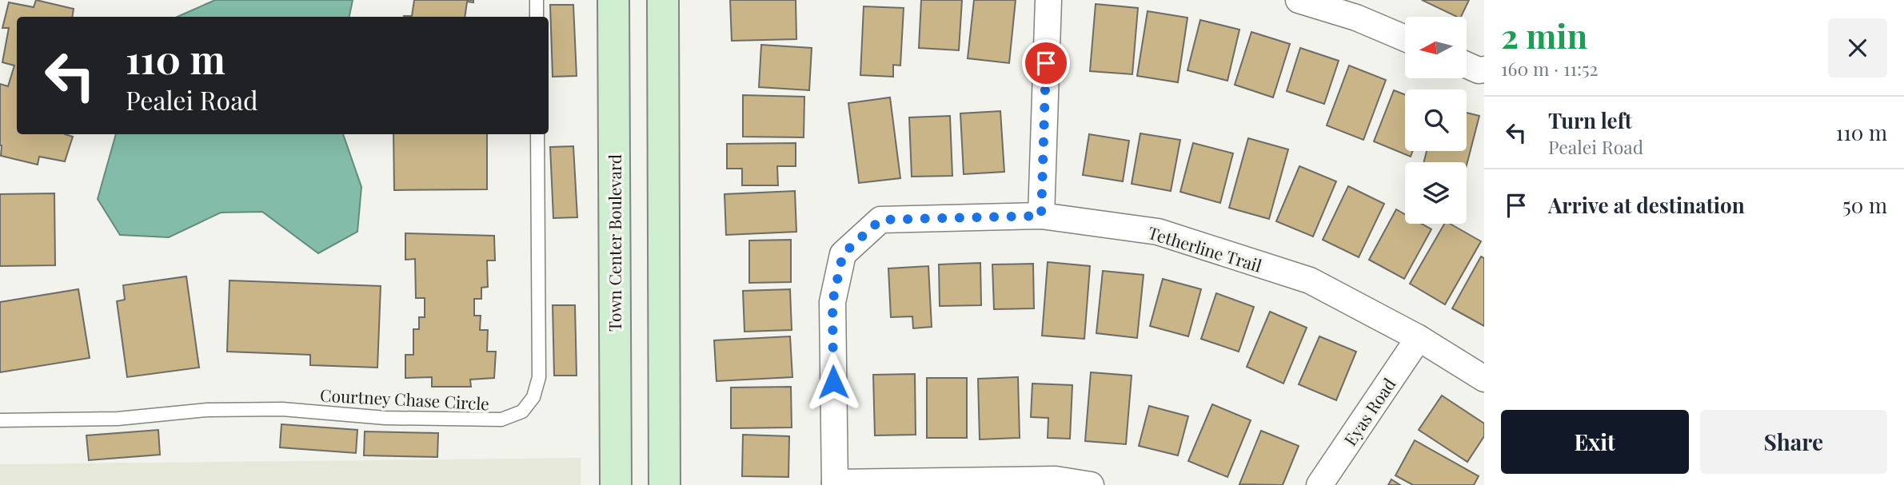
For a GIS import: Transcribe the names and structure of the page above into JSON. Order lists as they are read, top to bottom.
{
  "streets": {
    "main road": ["Town Center Boulevard"],
    "street": ["Tetherline Trail", "Eyas Road"],
    "lane": ["Courtney Chase Circle"]
  },
  "crossings": [
    ["Tetherline Trail", "Eyas Road"]
  ],
  "north": "left",
  "page": {
    "heading": ["2 min", "160 m · 11:52"],
    "turn": ["110 m", "Pealei Road"],
    "list": [
      {
        "name": "Turn left",
        "note": "Pealei Road",
        "value": "110 m"
      },
      {
        "name": "Arrive at destination",
        "value": "50 m"
      }
    ],
    "buttons": ["Exit", "Share"]
  }
}
